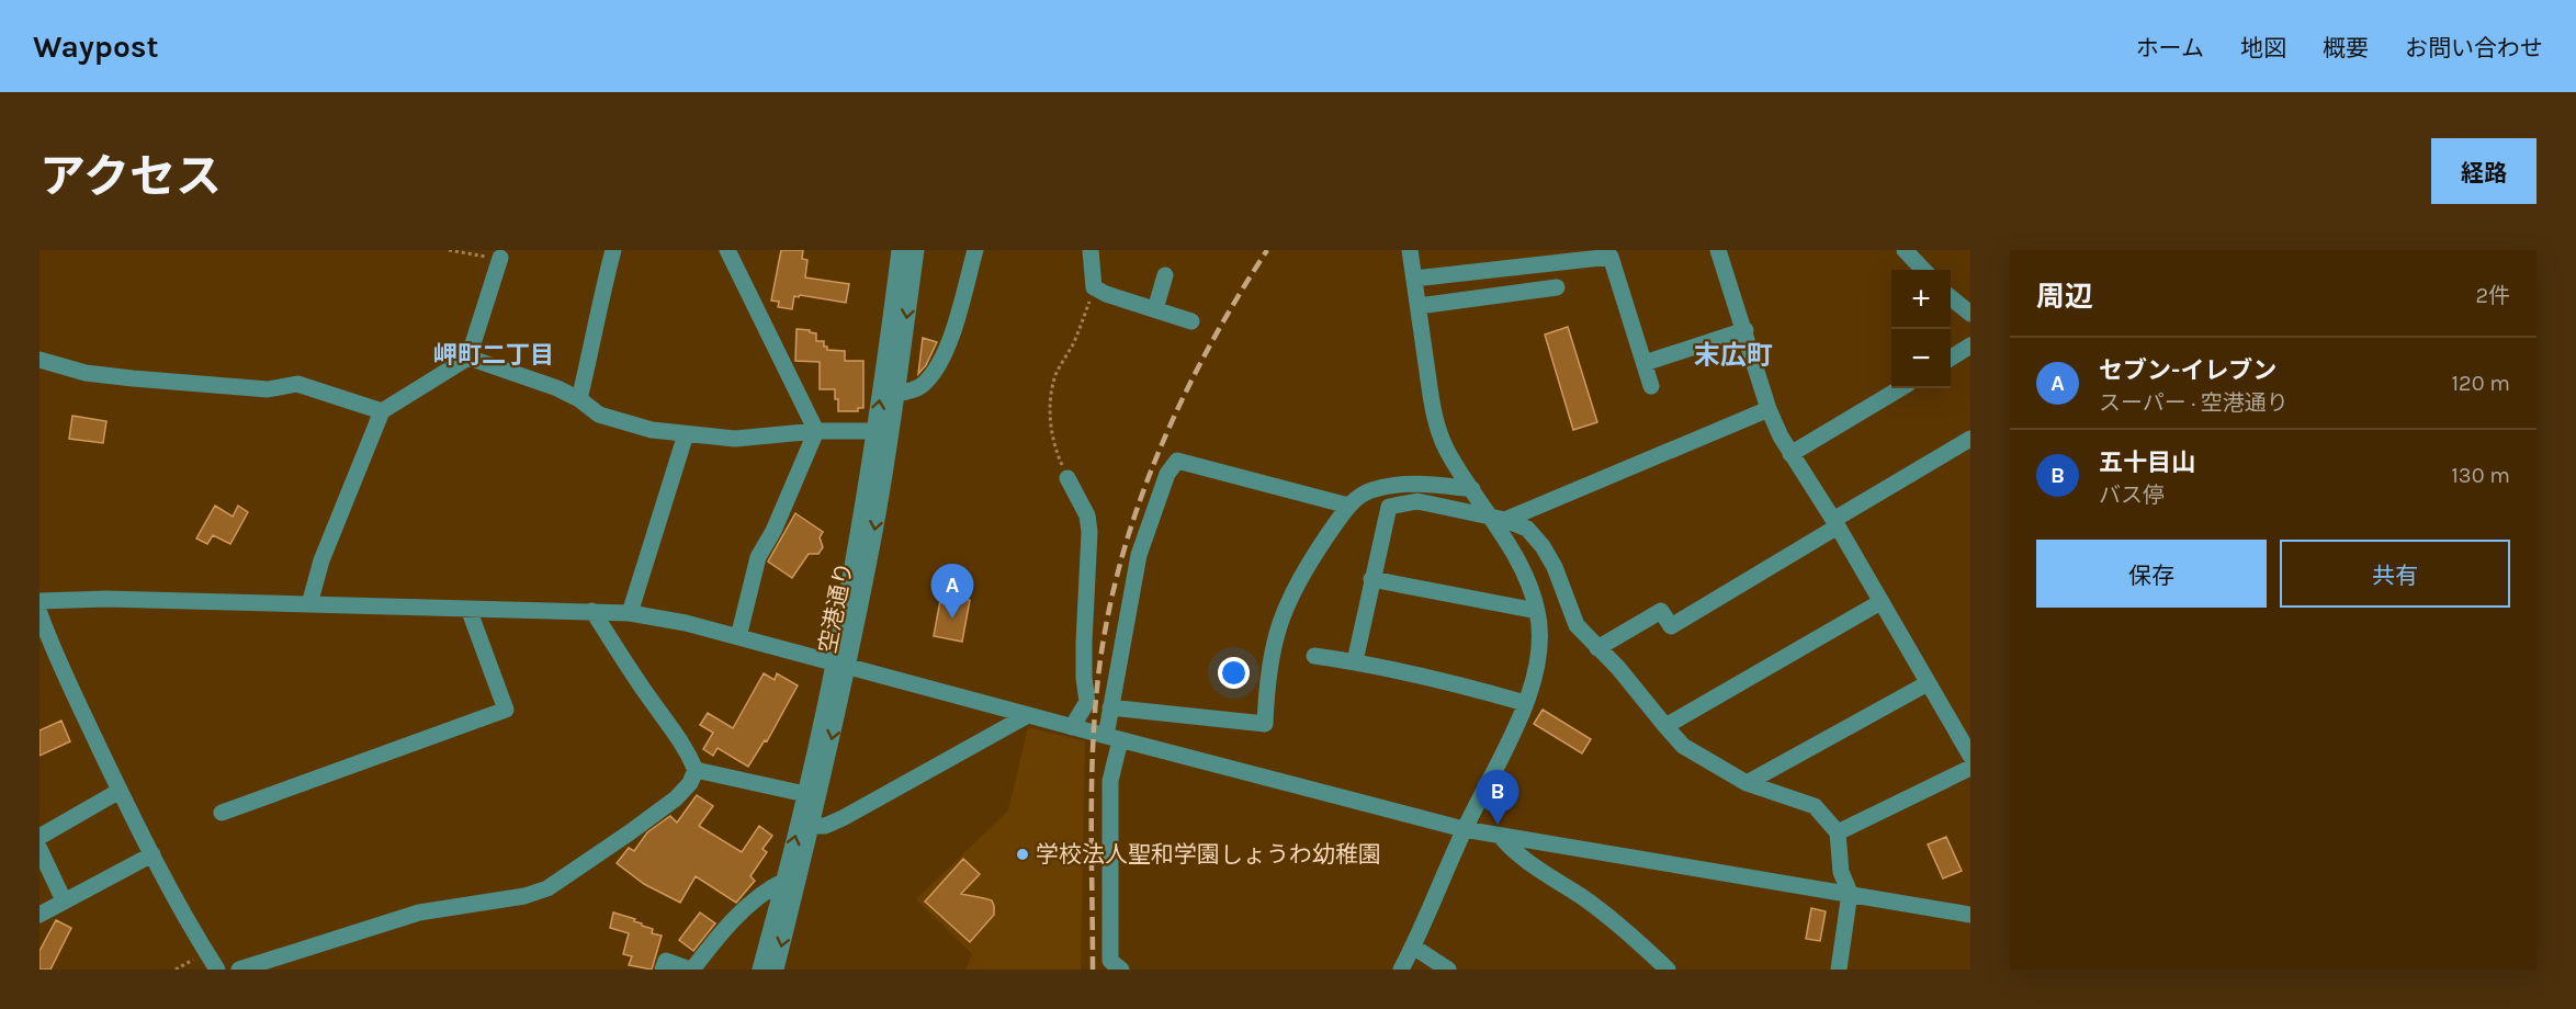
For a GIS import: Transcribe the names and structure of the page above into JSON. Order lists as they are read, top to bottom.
{
  "streets": {
    "street": ["空港通り"]
  },
  "districts": ["岬町二丁目", "末広町"],
  "places": ["学校法人聖和学園しょうわ幼稚園"],
  "page": {
    "header": "Waypost",
    "nav": [
      "ホーム",
      "地図",
      "概要",
      "お問い合わせ"
    ],
    "title": "アクセス",
    "buttons": [
      "経路",
      ["保存", "共有"]
    ],
    "heading": ["周辺", "2件"],
    "map_buttons": ["+", "−"],
    "list": [
      {
        "mark": "A",
        "name": "セブン-イレブン",
        "note": "スーパー · 空港通り",
        "value": "120 m"
      },
      {
        "mark": "B",
        "name": "五十目山",
        "note": "バス停",
        "value": "130 m"
      }
    ],
    "pins": ["A", "B"]
  }
}
